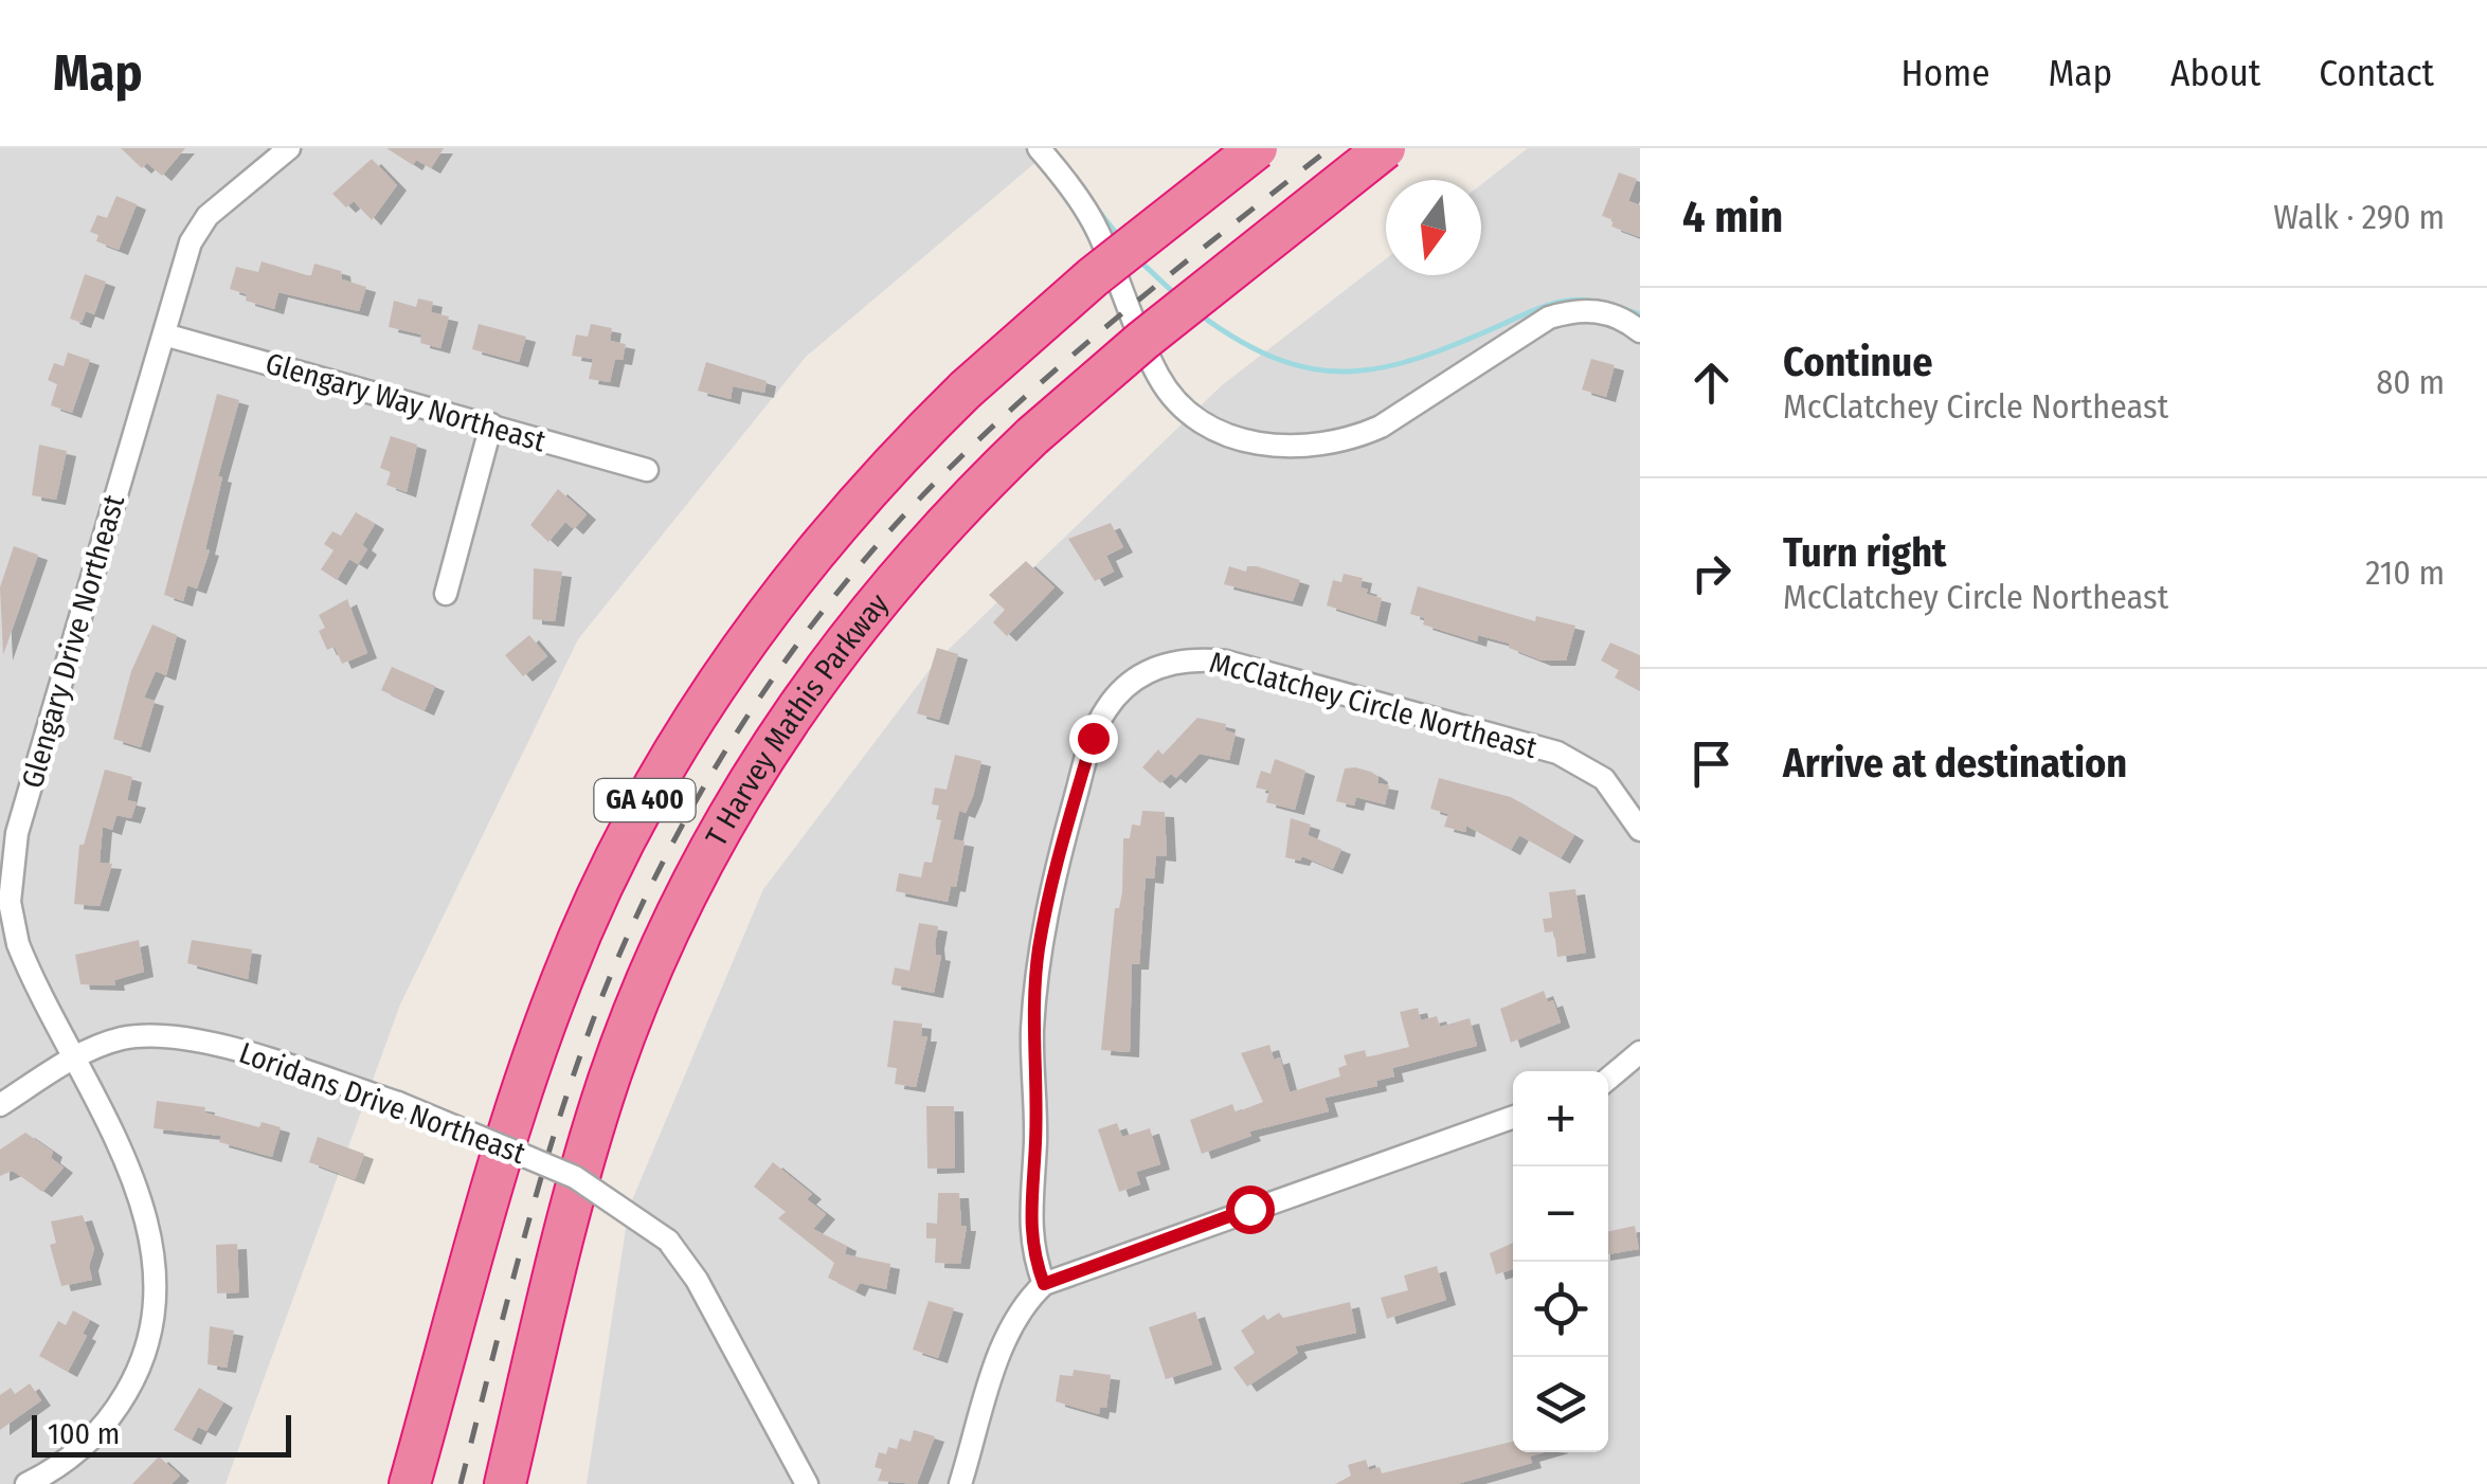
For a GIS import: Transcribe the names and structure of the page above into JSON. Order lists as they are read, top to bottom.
{
  "streets": {
    "highway": ["T Harvey Mathis Parkway", "GA 400"],
    "street": [
      "Glengary Way Northeast",
      "Glengary Drive Northeast",
      "McClatchey Circle Northeast",
      "Loridans Drive Northeast"
    ]
  },
  "crossings": [
    ["Glengary Way Northeast", "Glengary Drive Northeast"],
    ["Glengary Drive Northeast", "Loridans Drive Northeast"]
  ],
  "scale_bar": "100 m",
  "north": "bottom",
  "page": {
    "header": "Map",
    "nav": [
      "Home",
      "Map",
      "About",
      "Contact"
    ],
    "heading": ["4 min", "Walk · 290 m"],
    "list": [
      ["Continue", "McClatchey Circle Northeast", "80 m"],
      ["Turn right", "McClatchey Circle Northeast", "210 m"],
      "Arrive at destination"
    ],
    "map_buttons": ["+", "−"],
    "scale": "100 m"
  }
}
